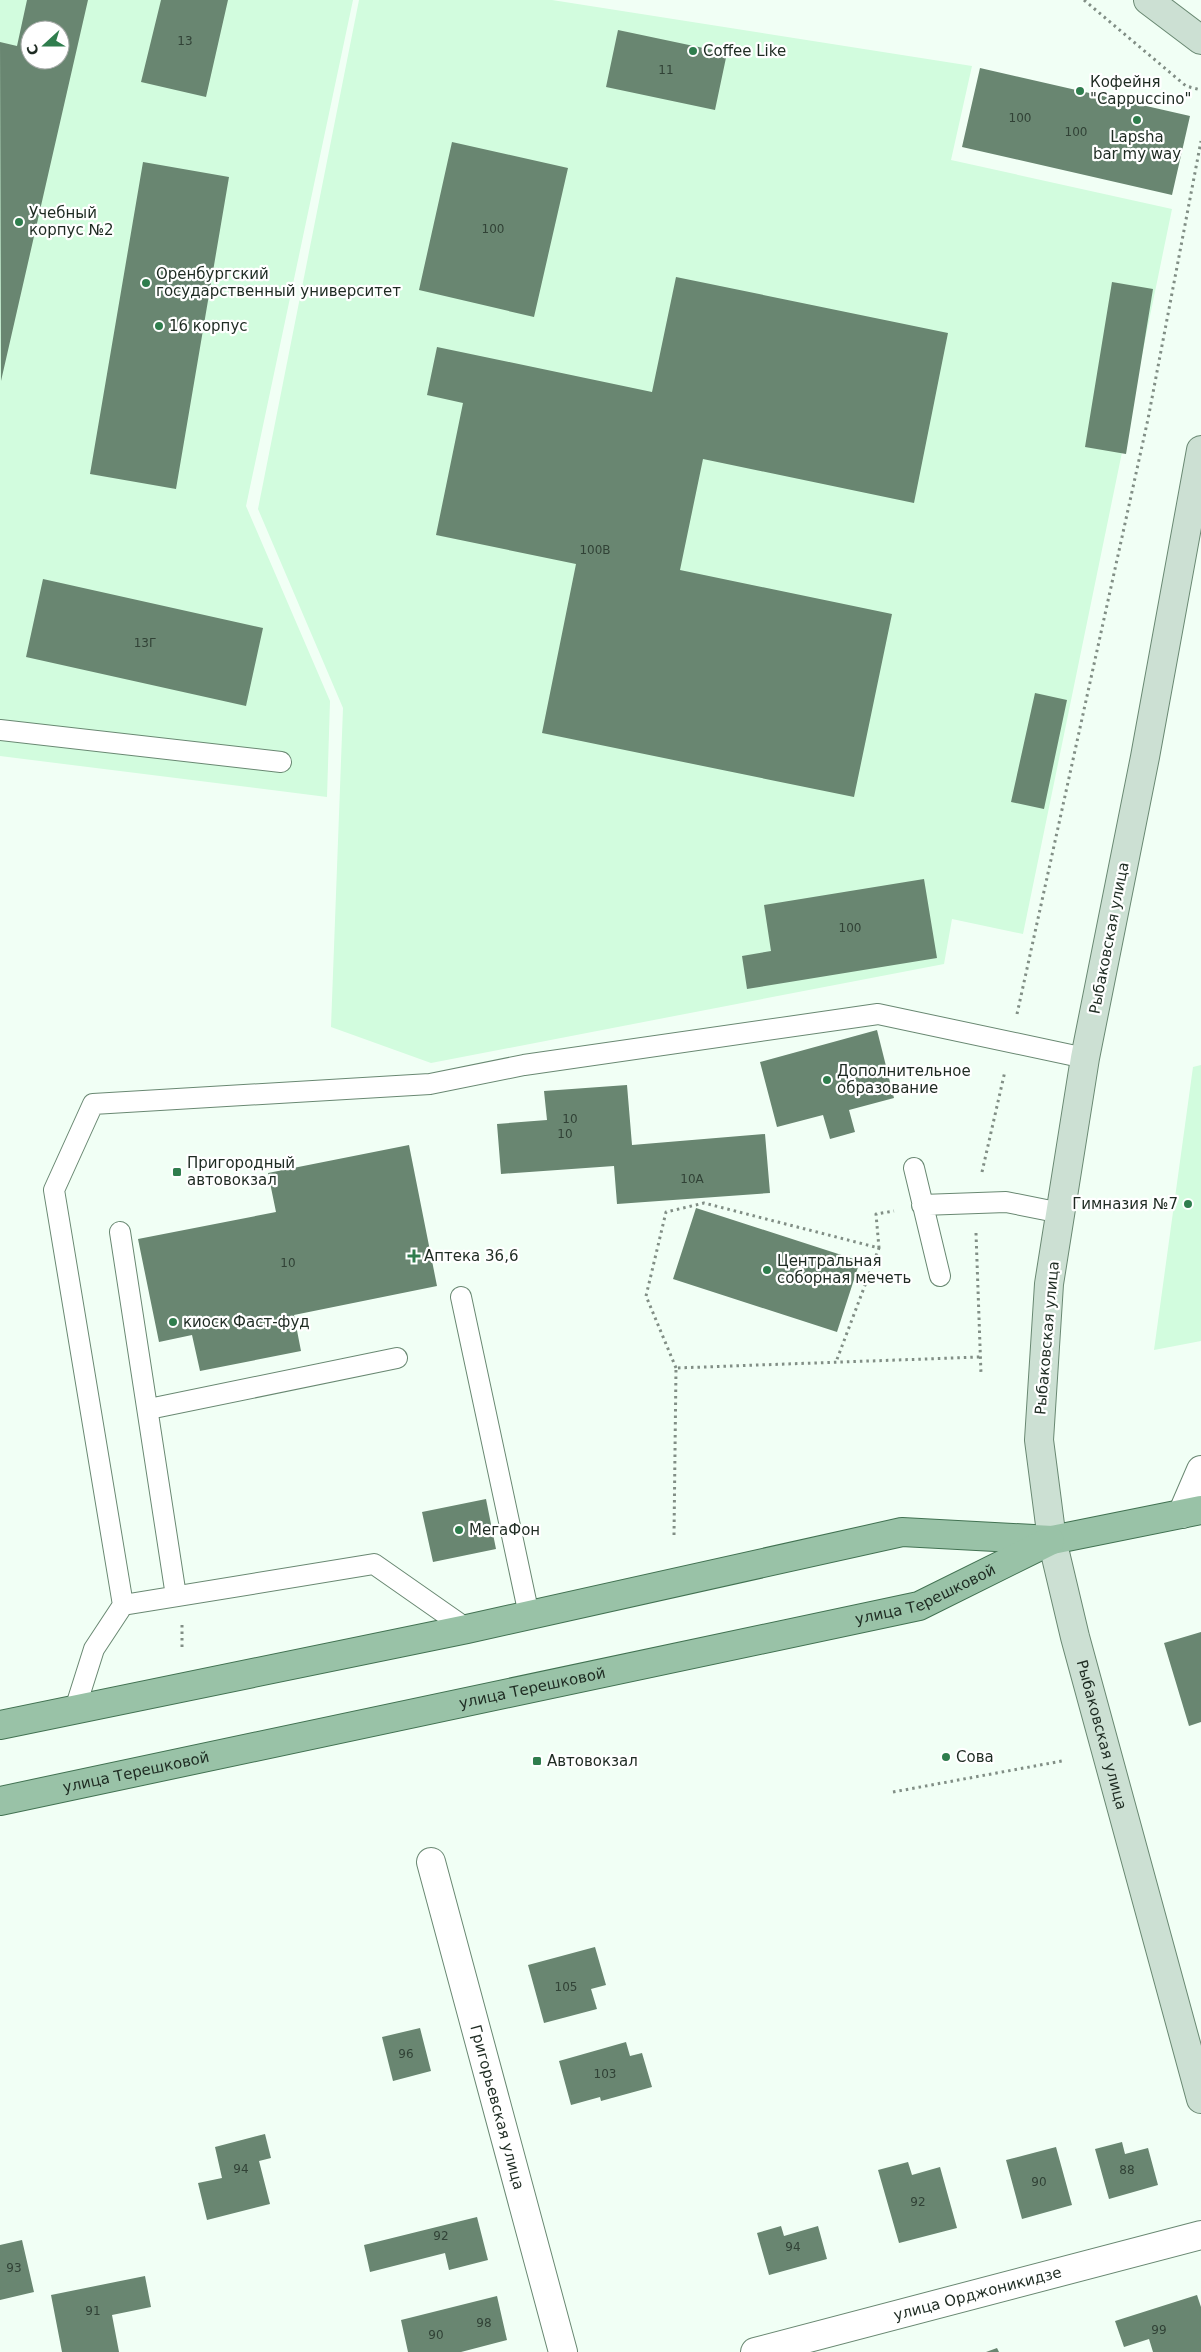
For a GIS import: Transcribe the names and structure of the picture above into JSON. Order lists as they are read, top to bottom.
{
  "streets": {
    "main road": ["Рыбаковская улица", "улица Терешковой"],
    "street": ["Григорьевская улица", "улица Орджоникидзе"]
  },
  "crossings": [
    ["Рыбаковская улица", "улица Терешковой"]
  ],
  "places": {
    "other": [
      "Coffee Like",
      "Кофейня \"Cappuccino\"",
      "Lapsha bar my way",
      "Учебный корпус №2",
      "Оренбургский государственный университет",
      "16 корпус",
      "Дополнительное образование",
      "Гимназия №7",
      "Центральная соборная мечеть",
      "киоск Фаст-фуд",
      "МегаФон",
      "Сова"
    ],
    "transit": ["Пригородный автовокзал", "Автовокзал"],
    "health": ["Аптека 36,6"]
  },
  "house_numbers": [
    "13",
    "11",
    "100",
    "100",
    "100",
    "100В",
    "13Г",
    "100",
    "10",
    "10",
    "10А",
    "10",
    "105",
    "96",
    "103",
    "94",
    "88",
    "90",
    "92",
    "92",
    "94",
    "93",
    "91",
    "98",
    "99",
    "90"
  ],
  "north": "left"
}
